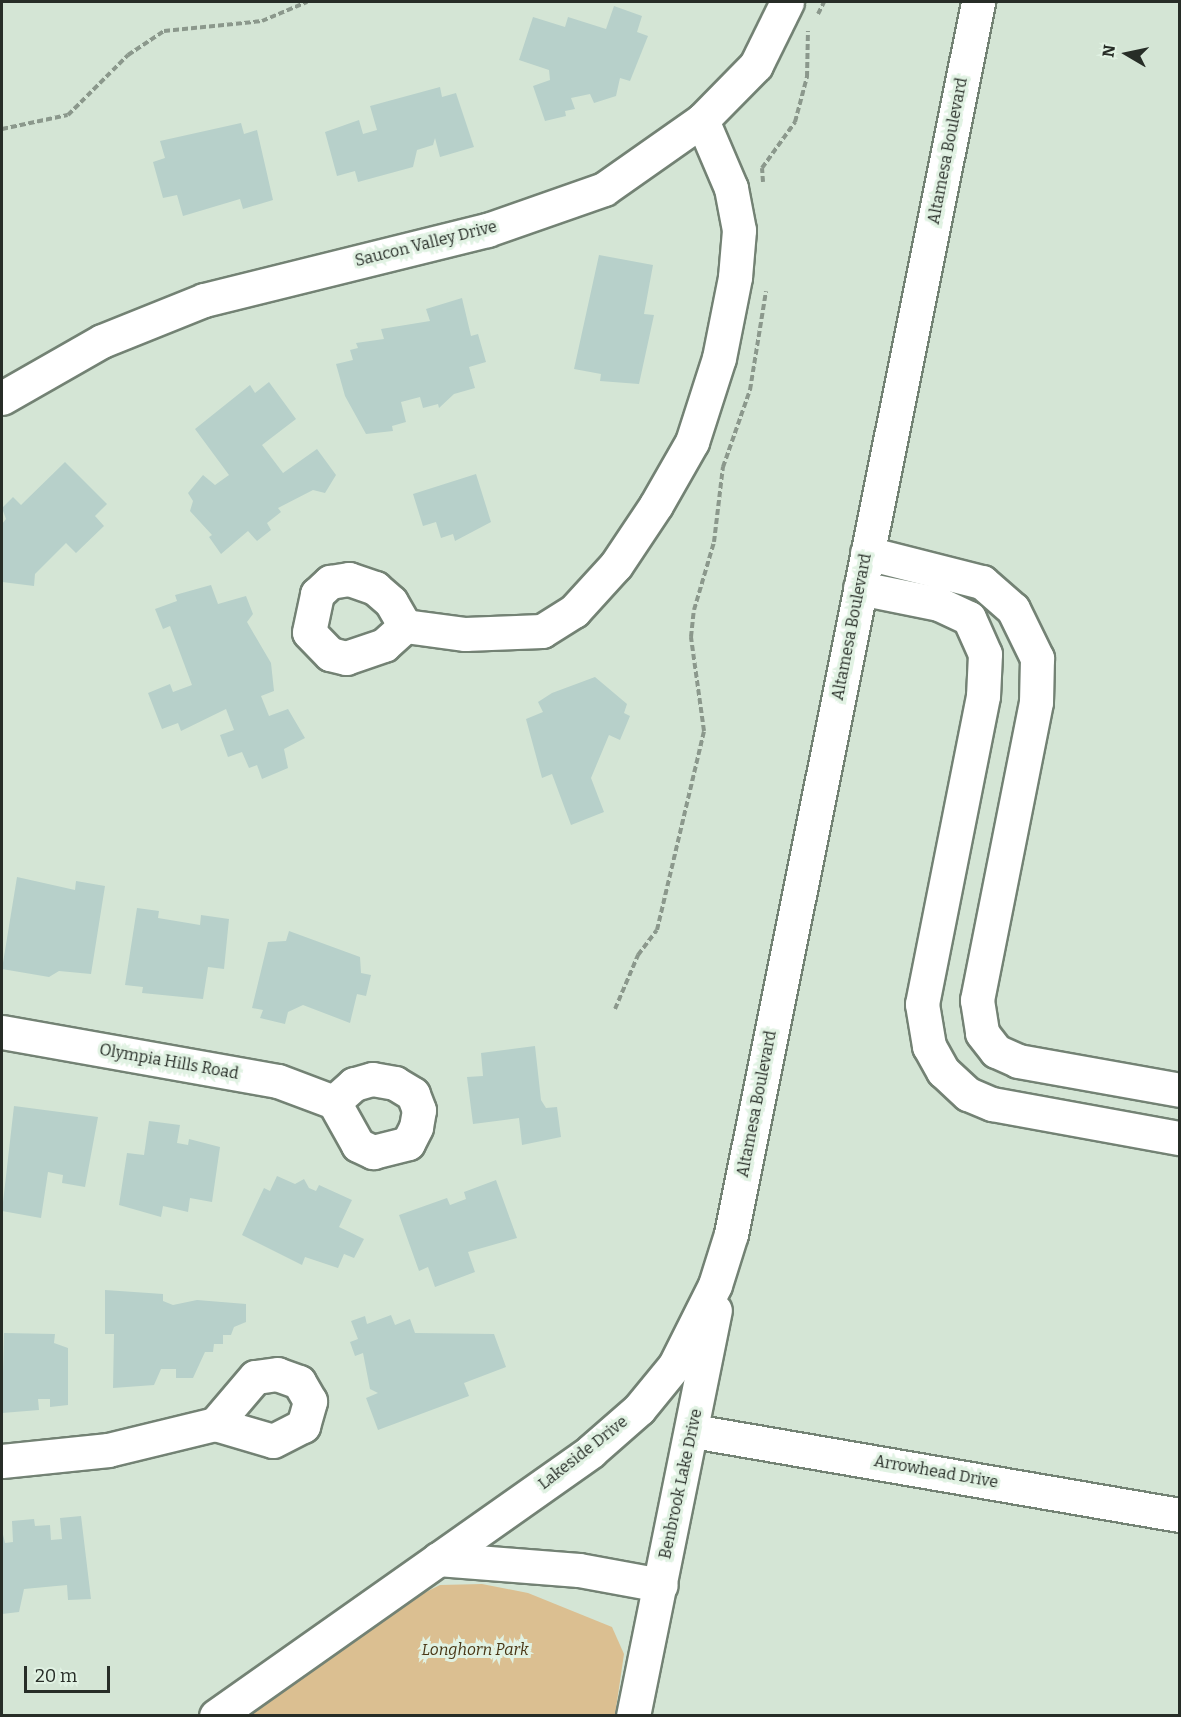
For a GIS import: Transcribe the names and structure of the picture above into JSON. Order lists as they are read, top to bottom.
{
  "streets": {
    "street": [
      "Altamesa Boulevard",
      "Saucon Valley Drive",
      "Olympia Hills Road",
      "Lakeside Drive",
      "Arrowhead Drive",
      "Benbrook Lake Drive"
    ]
  },
  "crossings": [
    ["Altamesa Boulevard", "Lakeside Drive"],
    ["Altamesa Boulevard", "Benbrook Lake Drive"],
    ["Lakeside Drive", "Benbrook Lake Drive"],
    ["Arrowhead Drive", "Benbrook Lake Drive"]
  ],
  "parks": ["Longhorn Park"],
  "scale_bar": "20 m",
  "north": "left"
}
